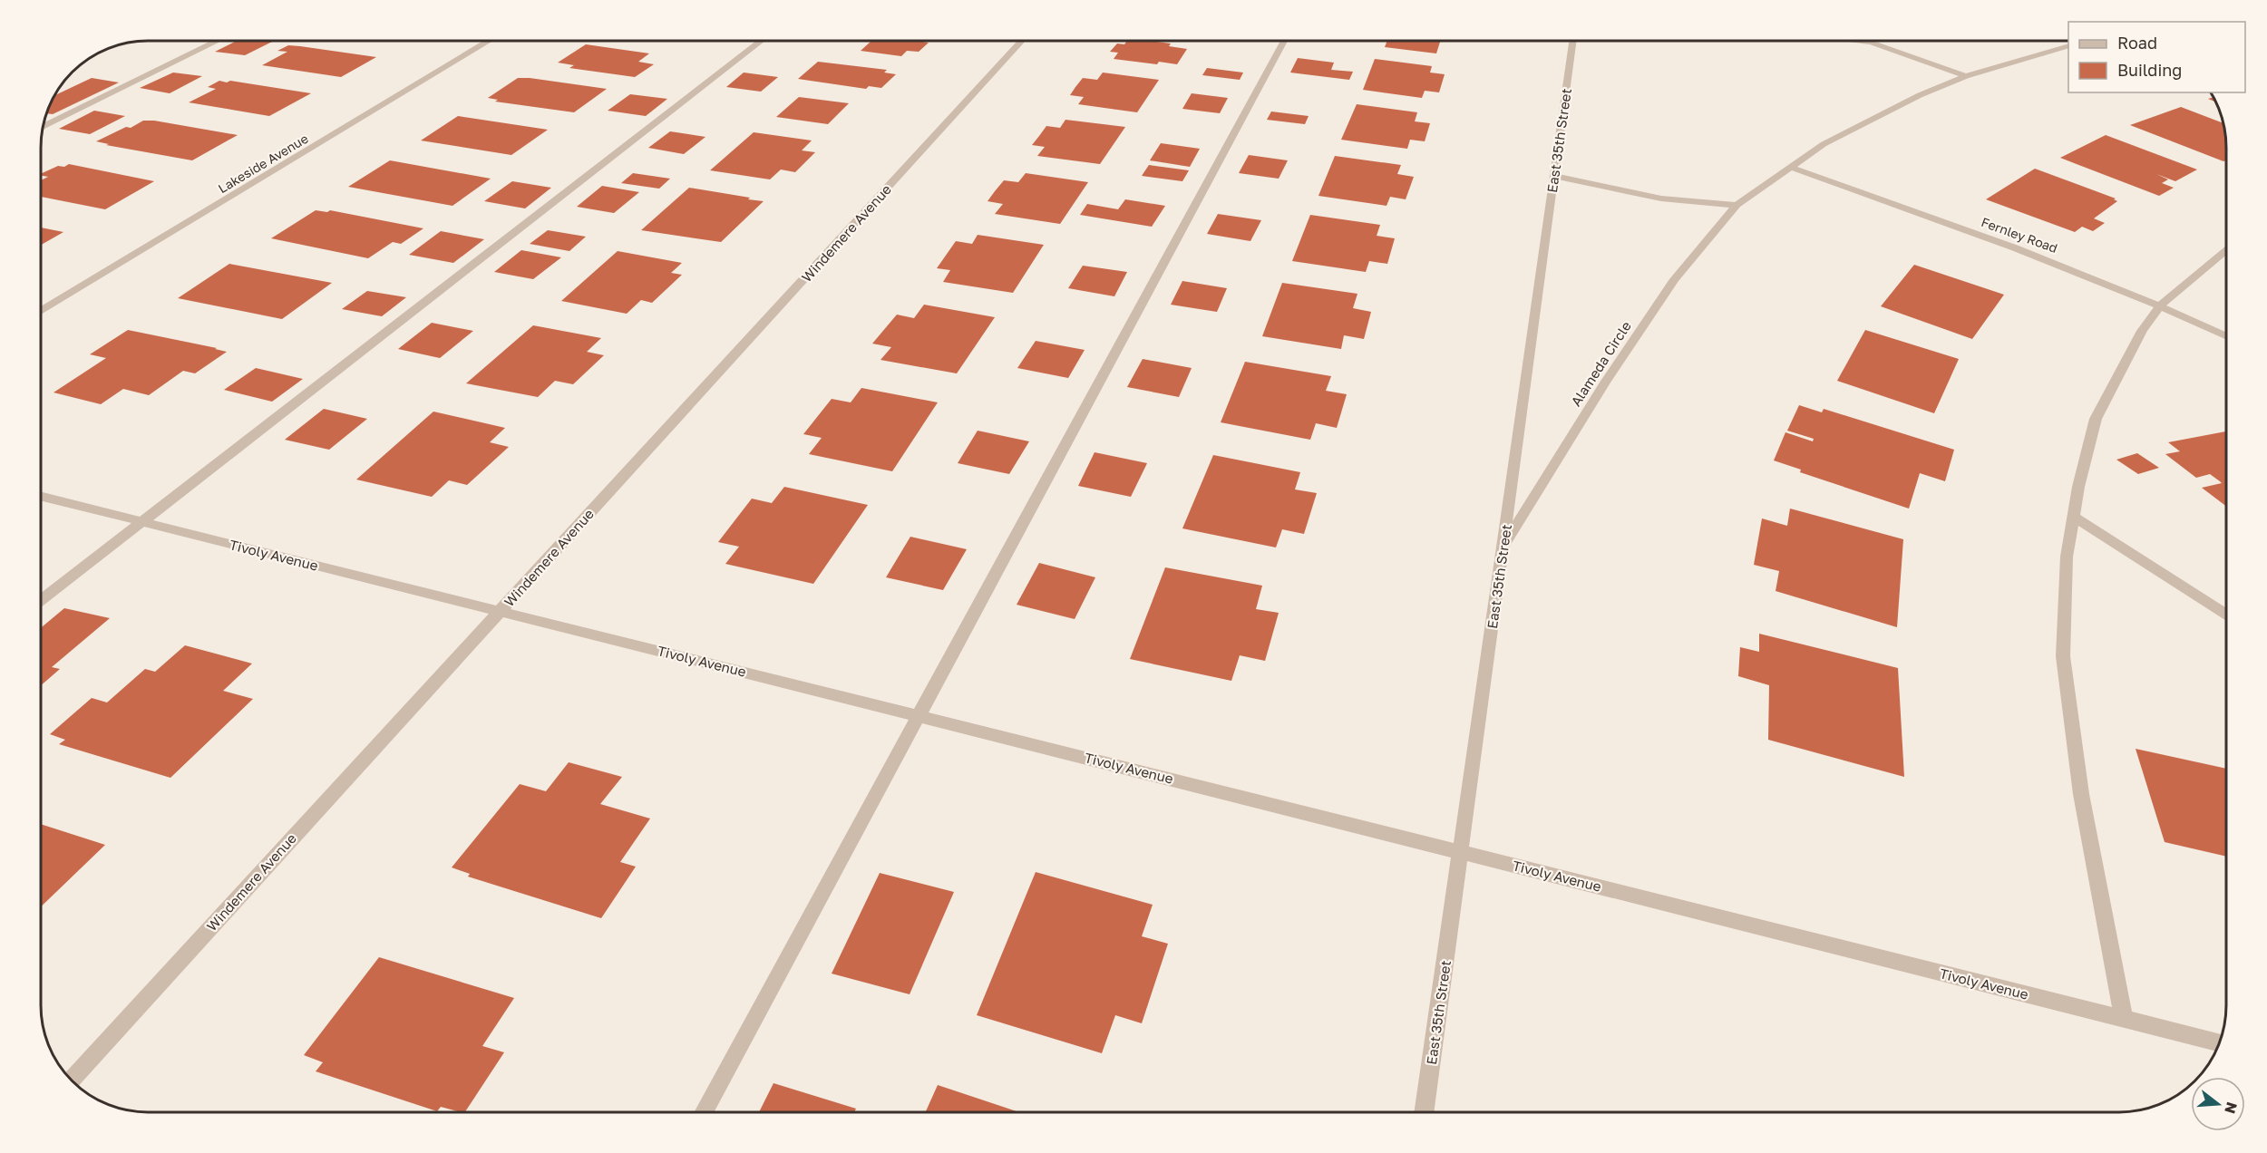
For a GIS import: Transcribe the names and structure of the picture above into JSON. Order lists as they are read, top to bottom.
{
  "streets": {
    "street": [
      "East 35th Street",
      "Lakeside Avenue",
      "Windemere Avenue",
      "Fernley Road",
      "Alameda Circle",
      "Tivoly Avenue"
    ]
  },
  "crossings": [
    ["East 35th Street", "Alameda Circle"],
    ["East 35th Street", "Tivoly Avenue"],
    ["Windemere Avenue", "Tivoly Avenue"],
    ["Fernley Road", "Alameda Circle"]
  ],
  "legend": ["Road", "Building"],
  "north": "right"
}
